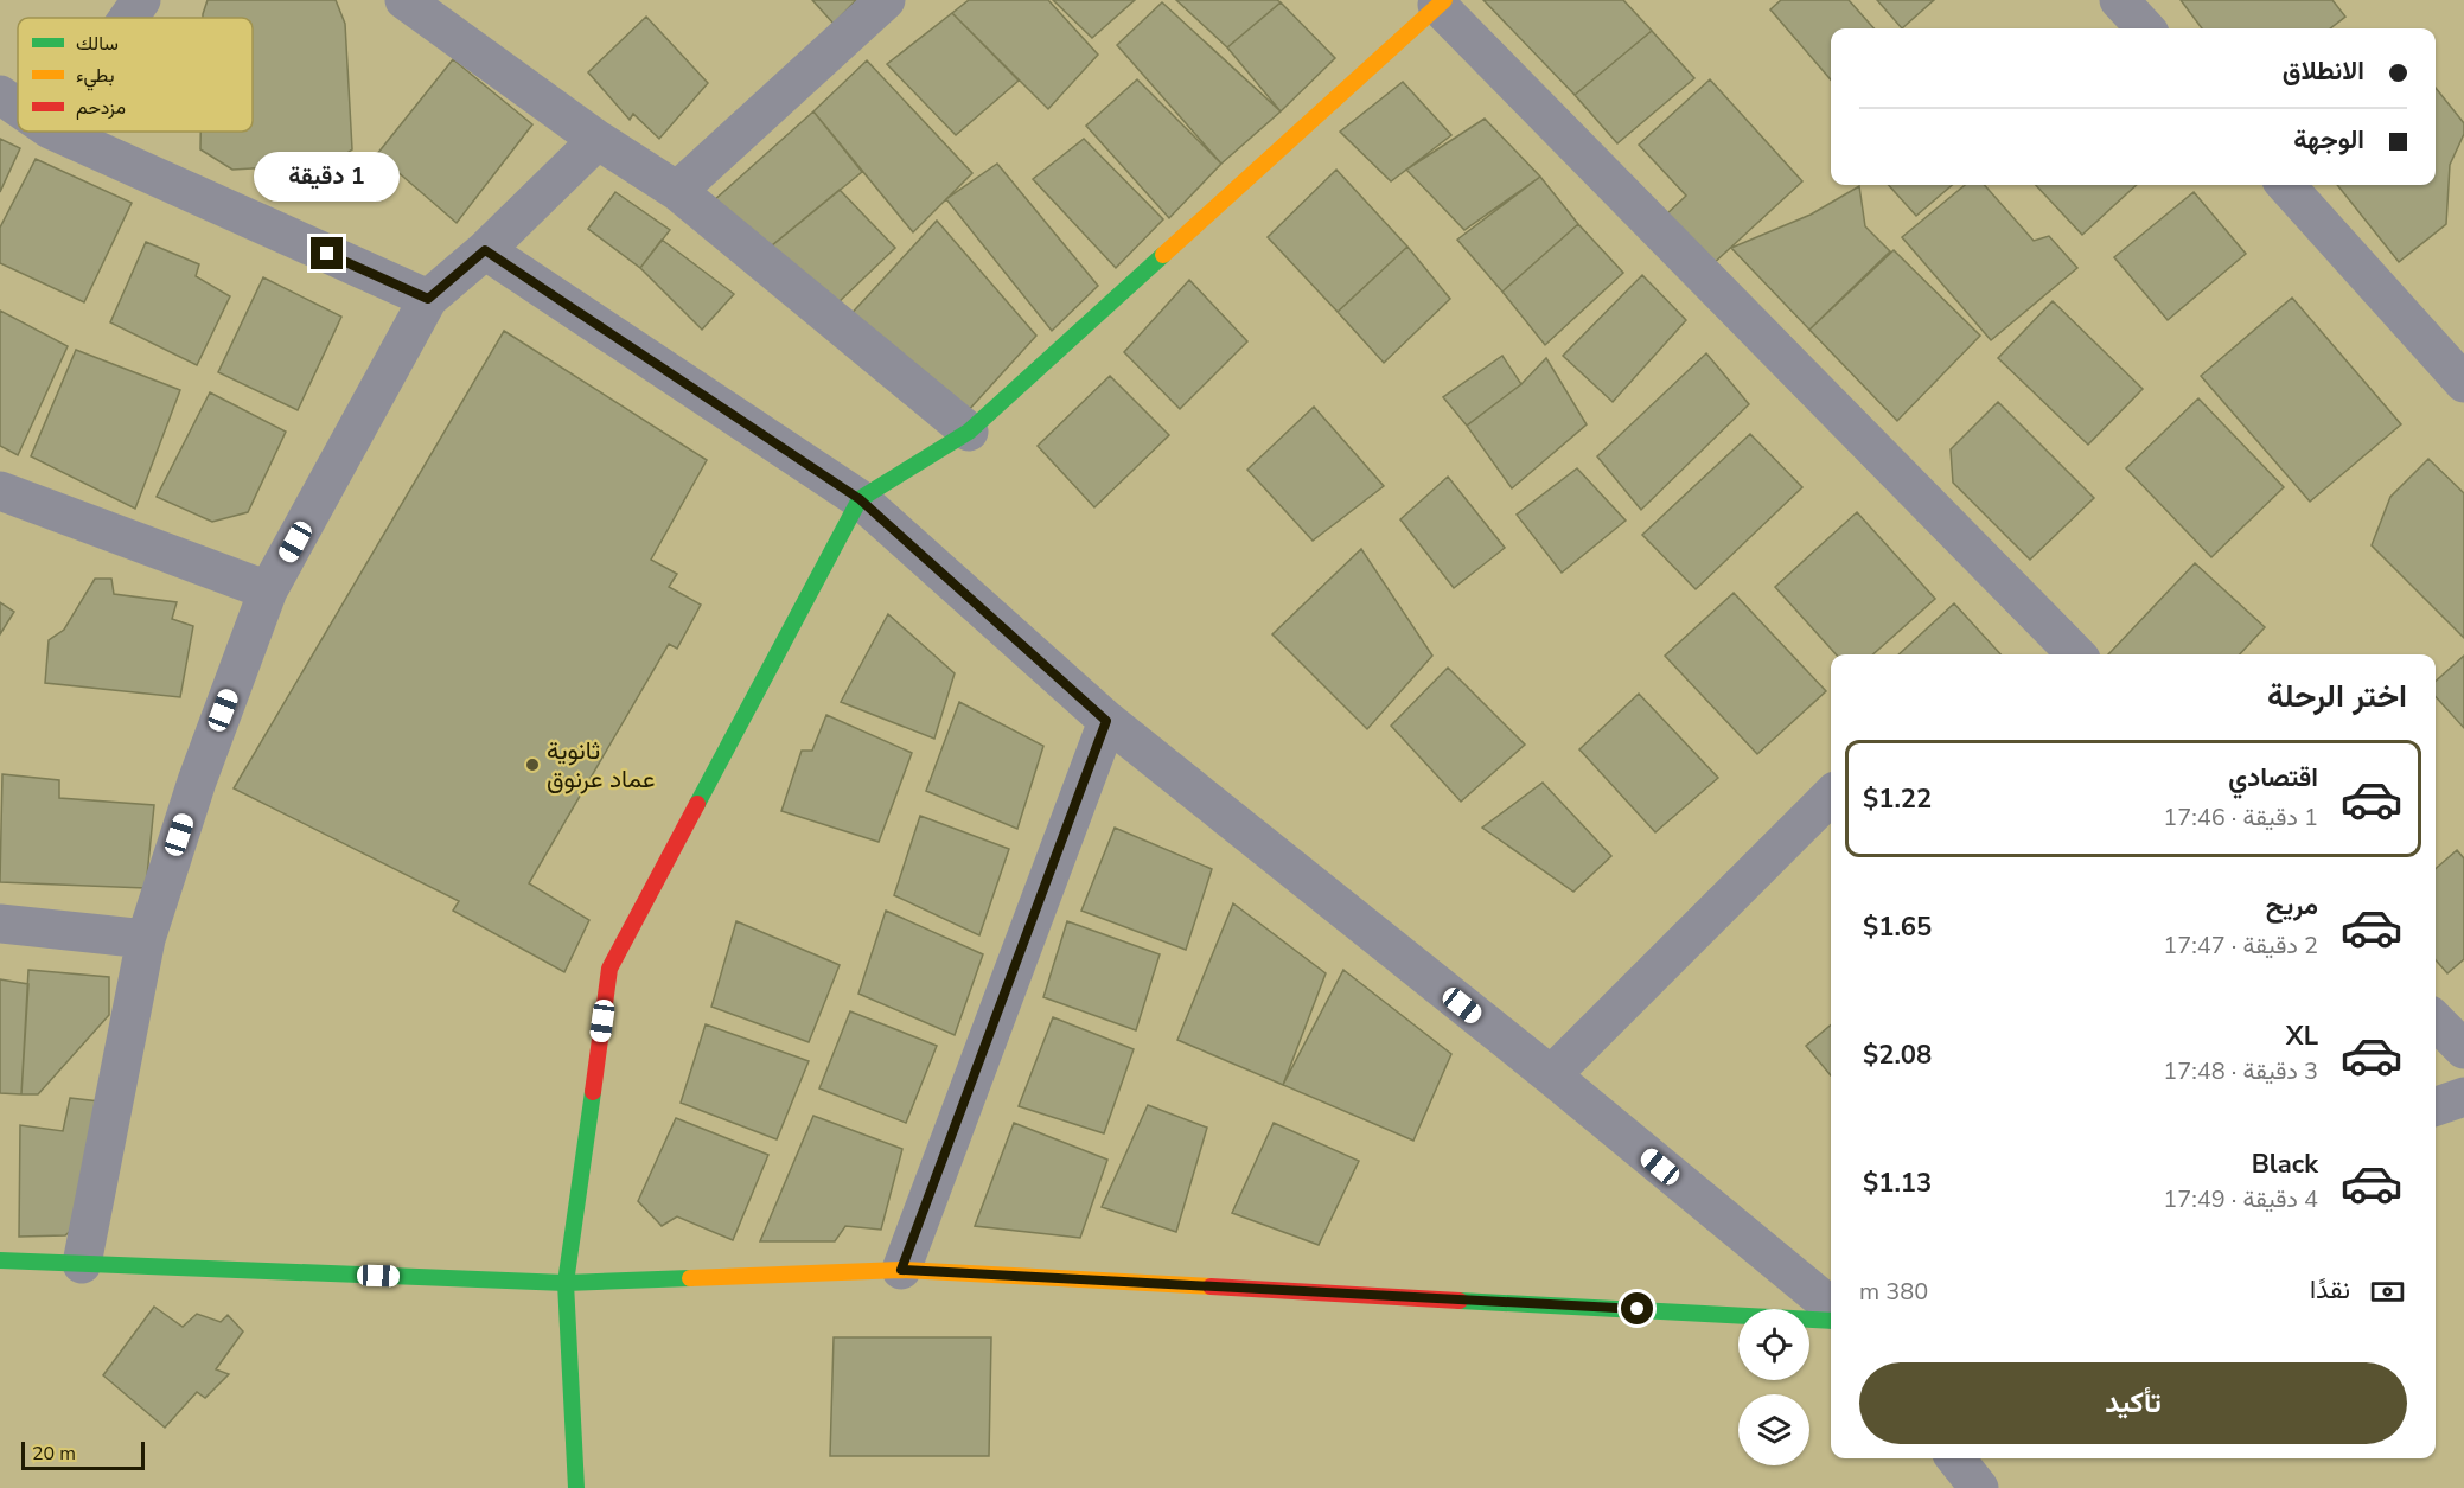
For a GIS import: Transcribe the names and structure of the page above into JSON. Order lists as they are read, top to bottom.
{
  "places": ["ثانوية عماد عرنوق"],
  "legend": ["سالك", "بطيء", "مزدحم"],
  "scale_bar": "20 m",
  "page": {
    "banner": ["الانطلاق", "الوجهة"],
    "bubble": "1 دقيقة",
    "heading": "اختر الرحلة",
    "list": [
      {
        "name": "اقتصادي",
        "note": "1 دقيقة · 17:46",
        "value": "$1.22"
      },
      {
        "name": "مريح",
        "note": "2 دقيقة · 17:47",
        "value": "$1.65"
      },
      {
        "name": "XL",
        "note": "3 دقيقة · 17:48",
        "value": "$2.08"
      },
      {
        "name": "Black",
        "note": "4 دقيقة · 17:49",
        "value": "$1.13"
      }
    ],
    "pay": ["نقدًا", "380 m"],
    "buttons": "تأكيد",
    "scale": "20 m"
  }
}
